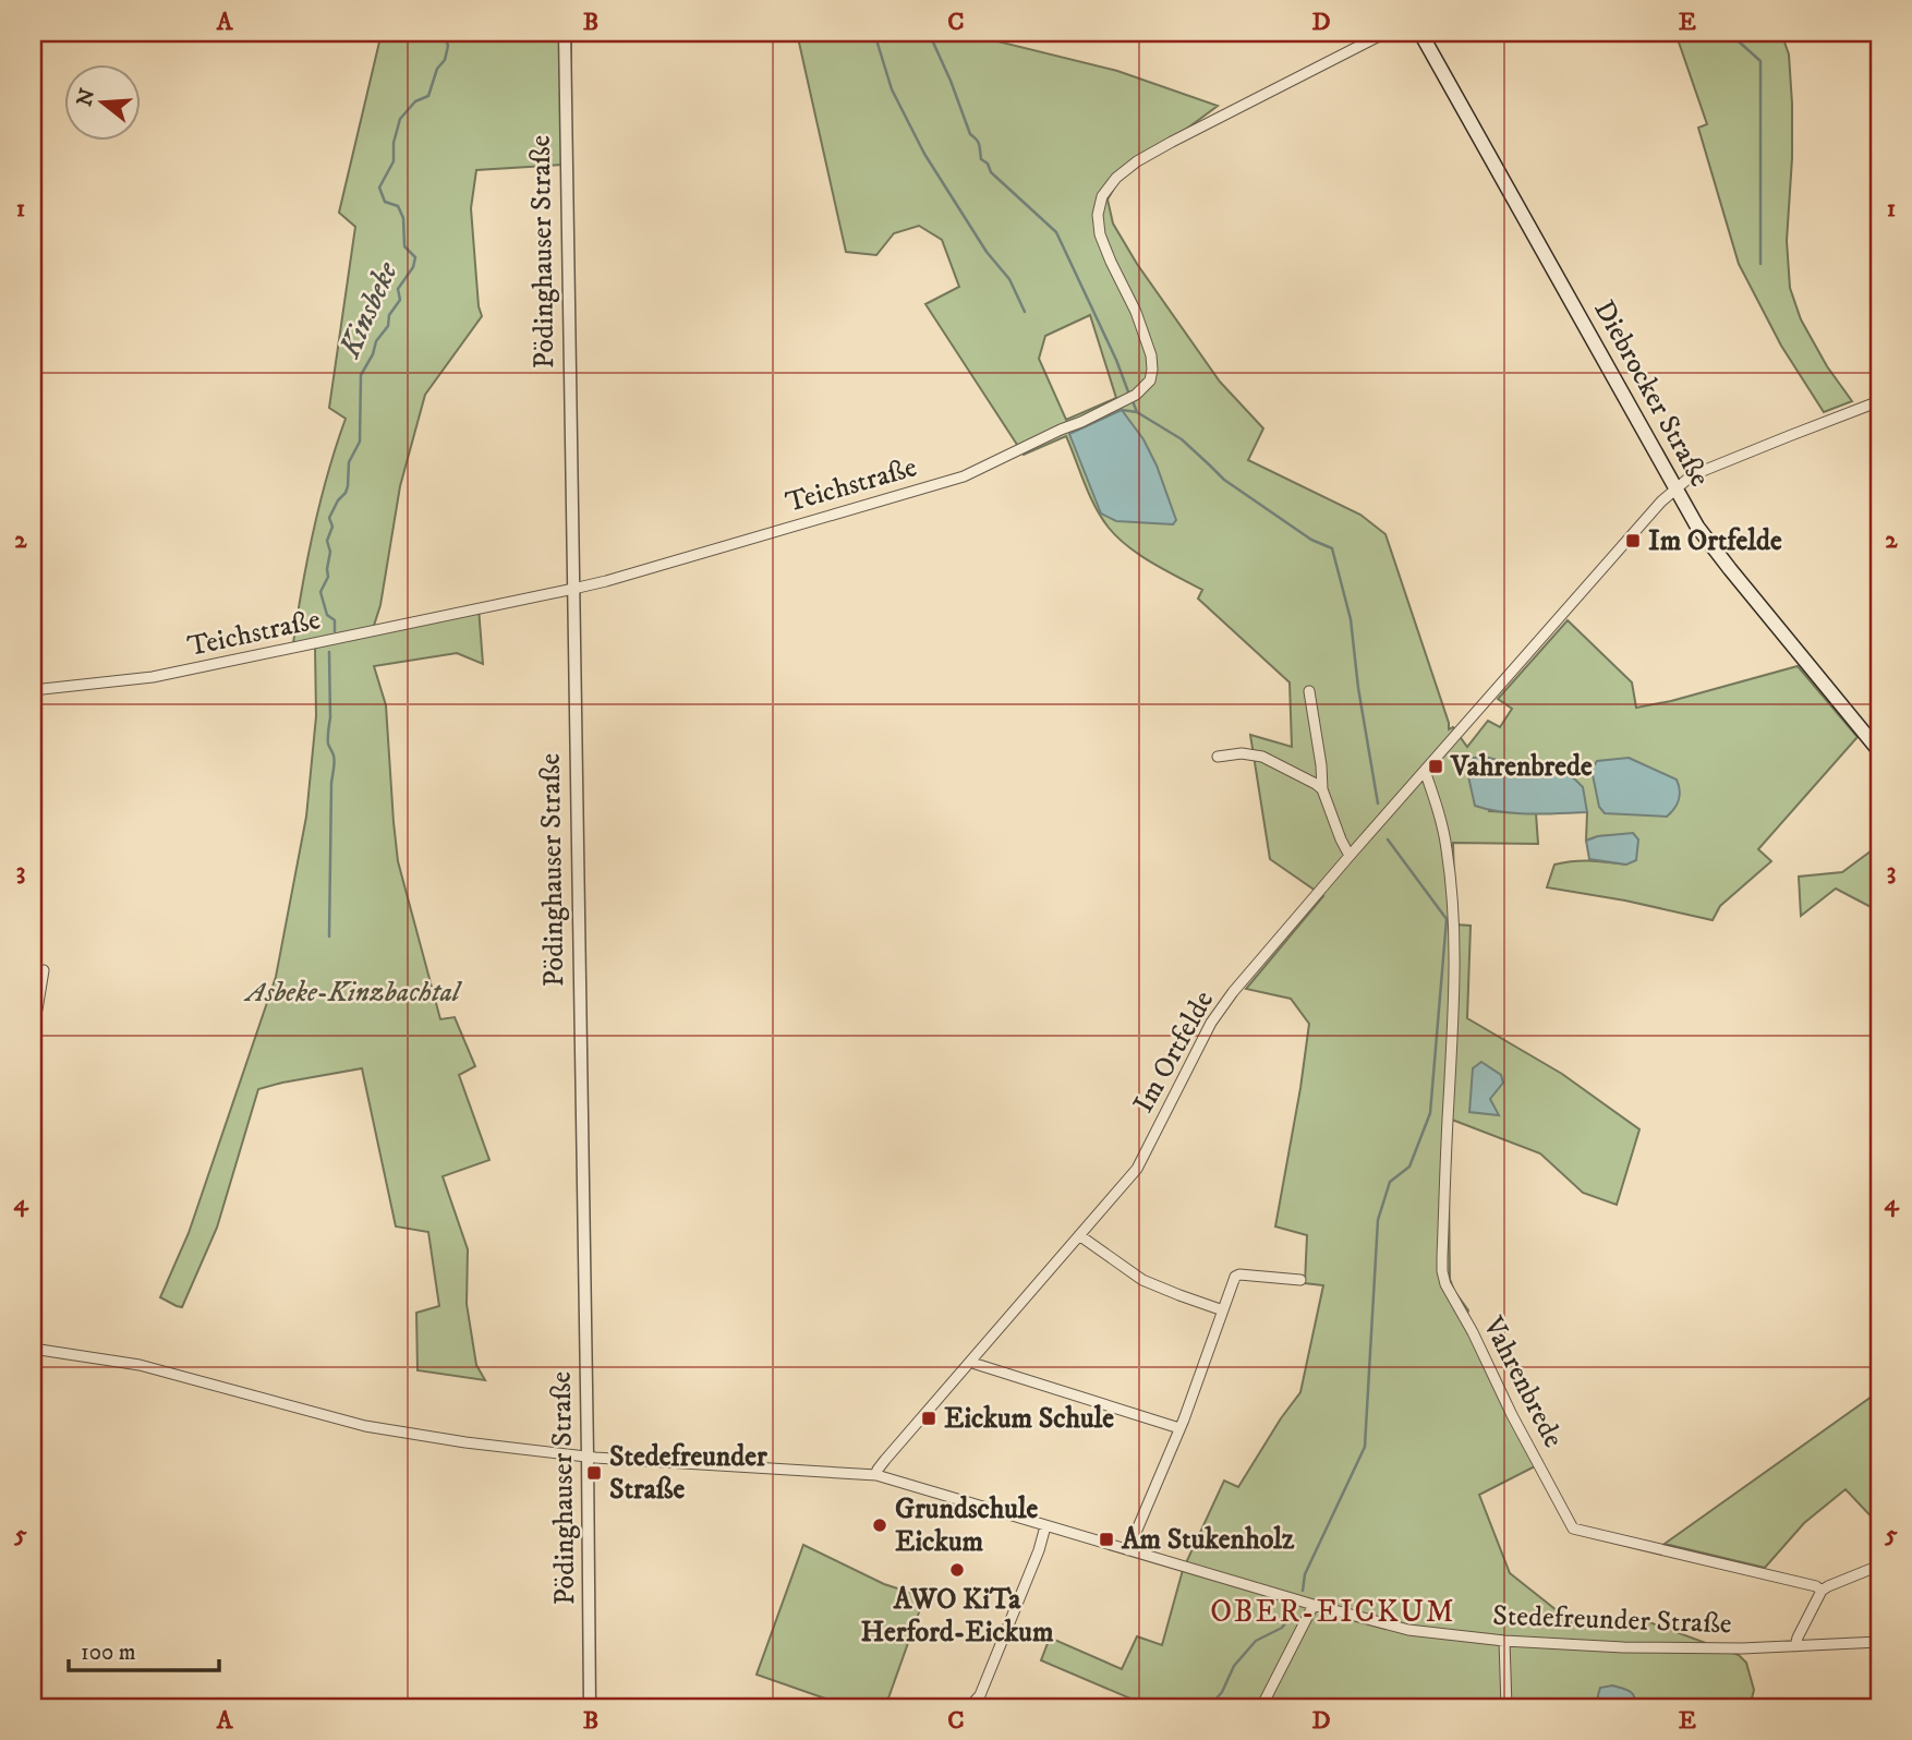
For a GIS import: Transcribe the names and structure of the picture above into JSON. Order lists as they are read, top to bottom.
{
  "streets": {
    "main road": ["Diebrocker Straße"],
    "street": [
      "Pödinghauser Straße",
      "Teichstraße",
      "Im Ortfelde",
      "Vahrenbrede",
      "Stedefreunder Straße"
    ]
  },
  "crossings": [
    ["Pödinghauser Straße", "Teichstraße"],
    ["Pödinghauser Straße", "Stedefreunder Straße"],
    ["Diebrocker Straße", "Im Ortfelde"],
    ["Im Ortfelde", "Vahrenbrede"],
    ["Im Ortfelde", "Stedefreunder Straße"]
  ],
  "districts": ["OBER-EICKUM"],
  "water": ["Kinsbeke"],
  "parks": ["Asbeke-Kinzbachtal"],
  "places": {
    "transit": [
      "Im Ortfelde",
      "Vahrenbrede",
      "Eickum Schule",
      "Stedefreunder Straße",
      "Am Stukenholz"
    ],
    "other": ["Grundschule Eickum", "AWO KiTa Herford-Eickum"]
  },
  "scale_bar": "100 m",
  "north": "left",
  "grid": {
    "columns": [
      "A",
      "B",
      "C",
      "D",
      "E"
    ],
    "rows": [
      "1",
      "2",
      "3",
      "4",
      "5"
    ]
  }
}
